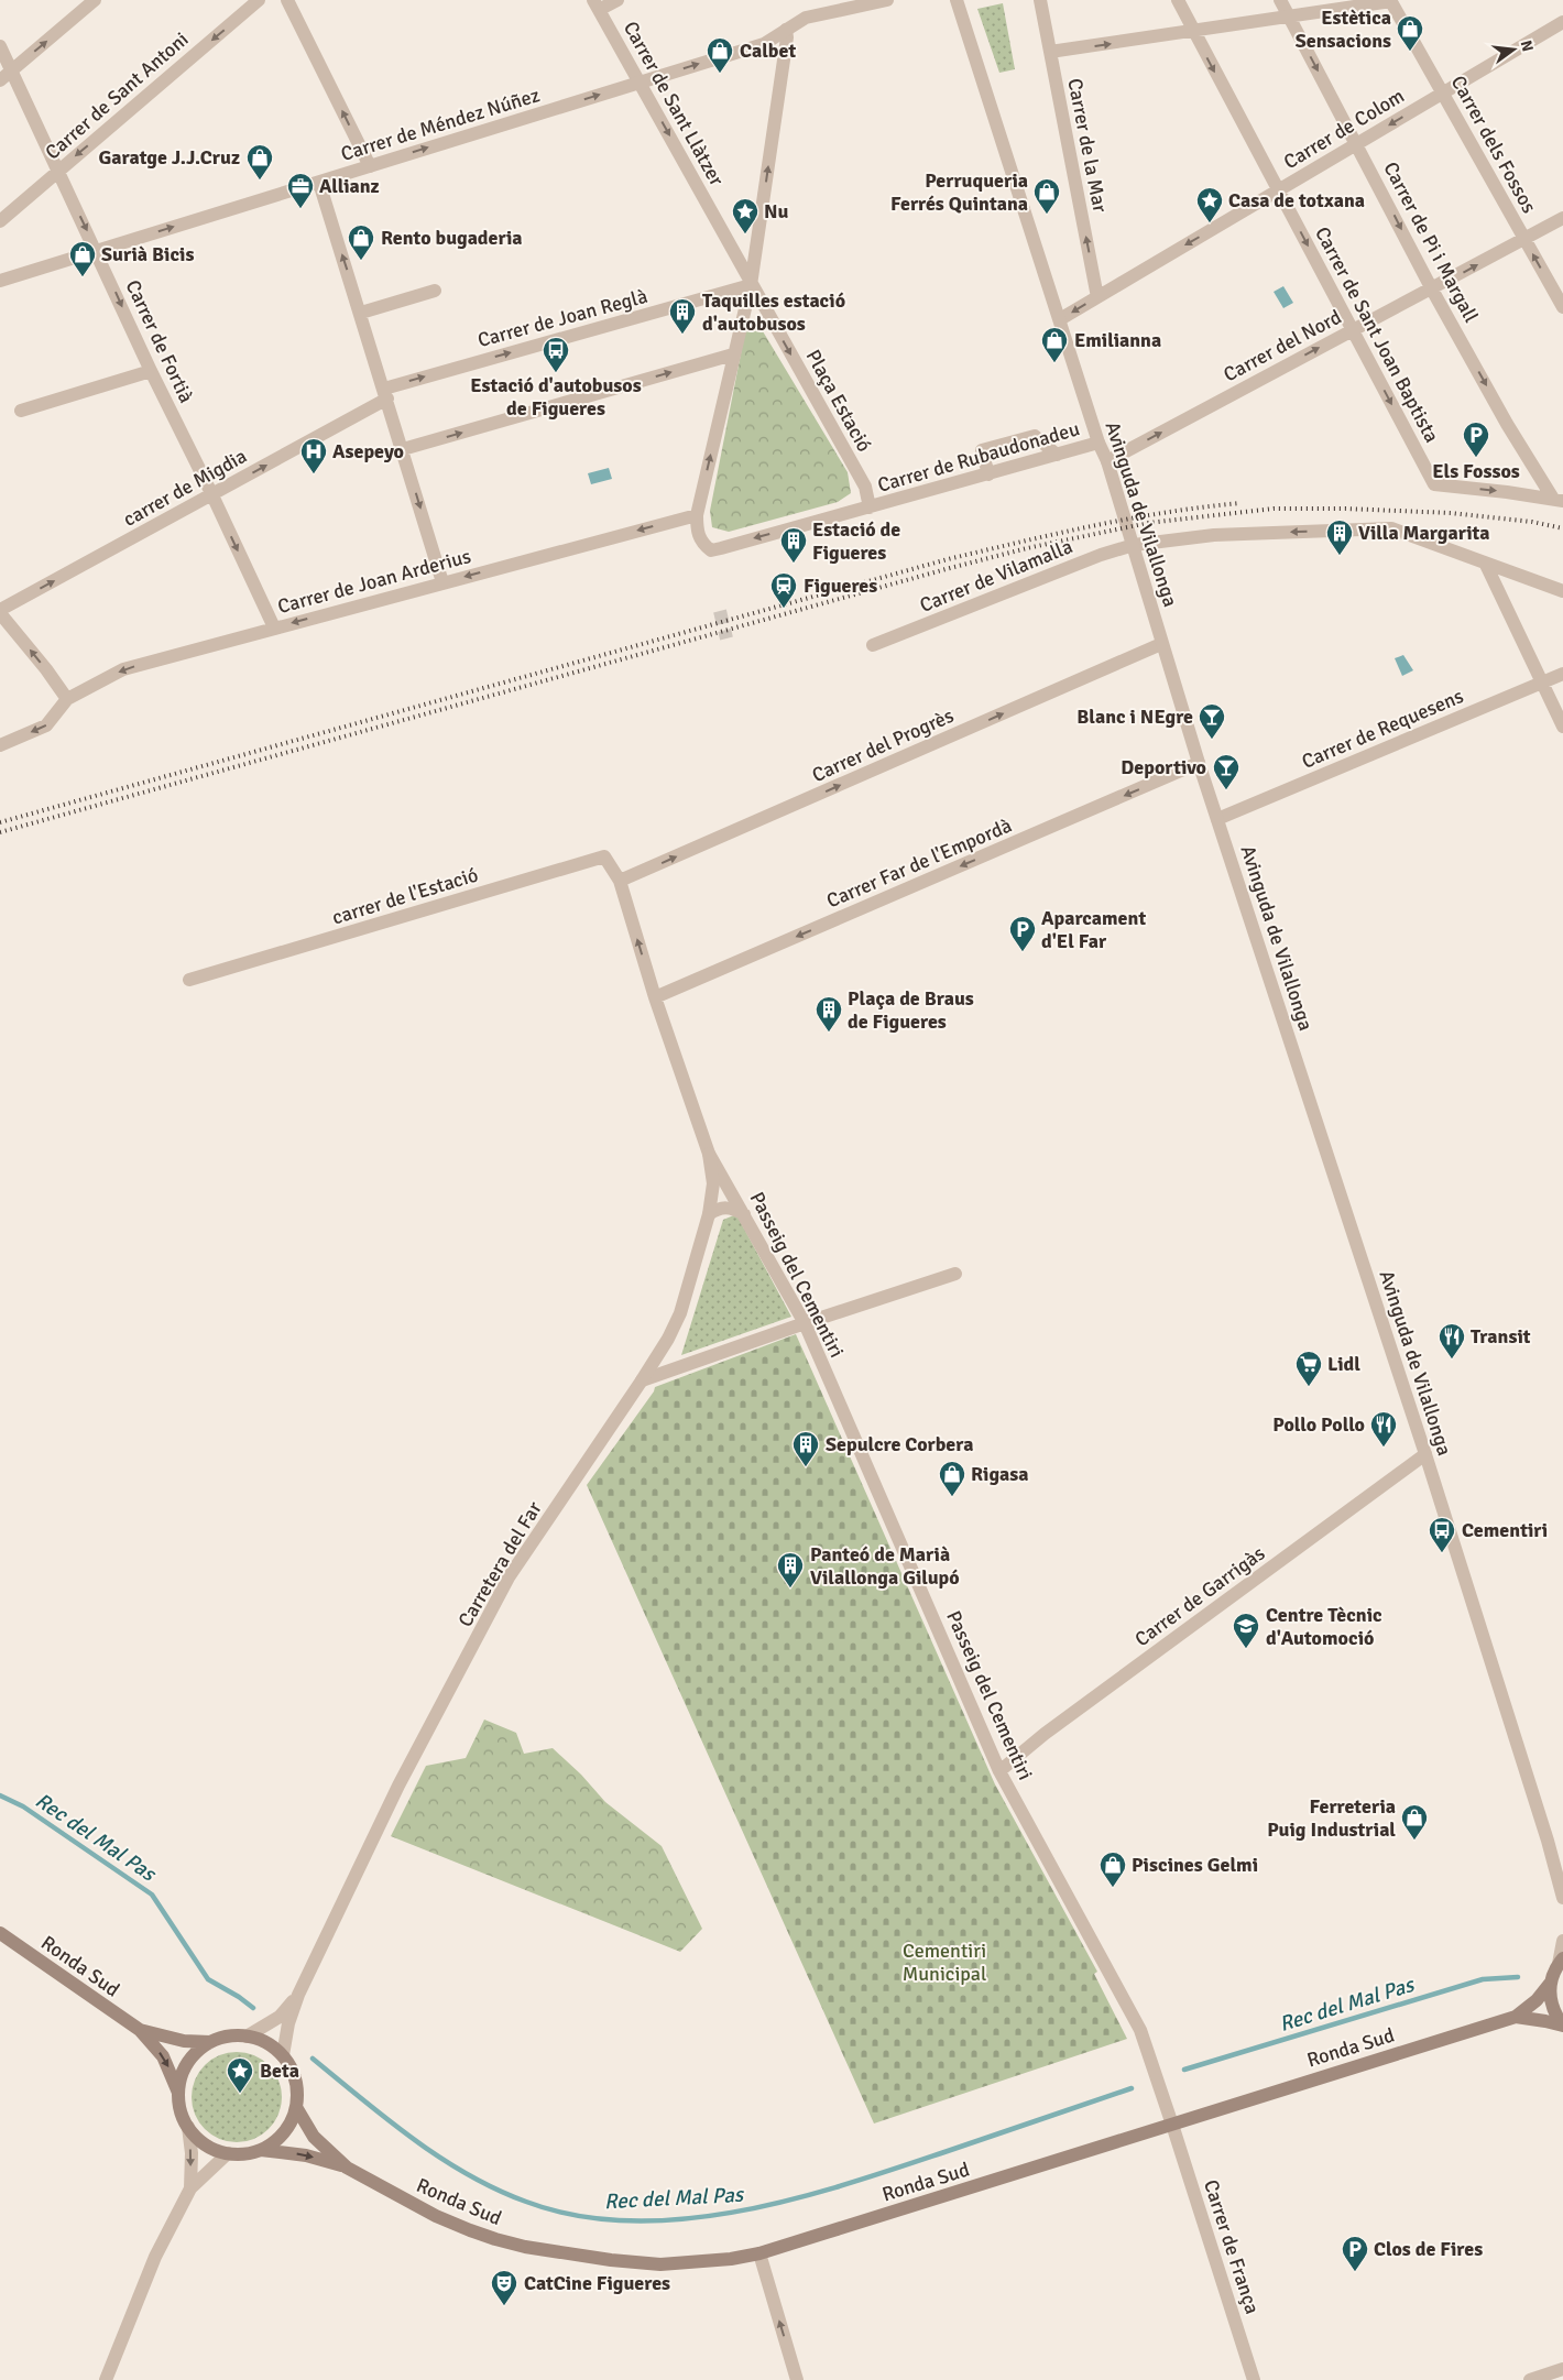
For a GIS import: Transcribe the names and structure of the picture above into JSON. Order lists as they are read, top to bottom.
{
  "streets": {
    "main road": ["Ronda Sud"],
    "street": [
      "Carrer de Sant Antoni",
      "Carrer de Sant Llàtzer",
      "Carrer de Méndez Núñez",
      "Carrer de Colom",
      "Carrer dels Fossos",
      "Carrer de la Mar",
      "Carrer de Pi i Margall",
      "Carrer de Joan Reglà",
      "Carrer de Sant Joan Baptista",
      "Carrer de Fortià",
      "Carrer del Nord",
      "Plaça Estació",
      "Carrer de Rubaudonadeu",
      "carrer de Migdia",
      "Avinguda de Vilallonga",
      "Carrer de Vilamalla",
      "Carrer de Joan Arderius",
      "Carrer de Requesens",
      "Carrer del Progrès",
      "Carrer Far de l'Empordà",
      "carrer de l'Estació",
      "Passeig del Cementiri",
      "Carretera del Far",
      "Carrer de Garrigàs",
      "Carrer de França"
    ]
  },
  "crossings": [
    ["Carrer de Sant Antoni", "Carrer de Fortià"],
    ["Carrer de Sant Llàtzer", "Carrer de Méndez Núñez"],
    ["Carrer de Sant Llàtzer", "Carrer de Joan Reglà"],
    ["Carrer de Sant Llàtzer", "Plaça Estació"],
    ["Carrer de Méndez Núñez", "Carrer de Fortià"],
    ["Carrer de Colom", "Carrer dels Fossos"],
    ["Carrer de Colom", "Carrer de la Mar"],
    ["Carrer de Colom", "Carrer de Pi i Margall"],
    ["Carrer de Colom", "Carrer de Sant Joan Baptista"],
    ["Carrer de Colom", "Avinguda de Vilallonga"],
    ["Carrer dels Fossos", "Carrer del Nord"],
    ["Carrer de Pi i Margall", "Carrer de Sant Joan Baptista"],
    ["Carrer de Pi i Margall", "Carrer del Nord"],
    ["Carrer de Joan Reglà", "Plaça Estació"],
    ["Carrer de Joan Reglà", "carrer de Migdia"],
    ["Carrer de Sant Joan Baptista", "Carrer del Nord"],
    ["Carrer de Fortià", "carrer de Migdia"],
    ["Carrer de Fortià", "Carrer de Joan Arderius"],
    ["Carrer del Nord", "Avinguda de Vilallonga"],
    ["Plaça Estació", "Carrer de Rubaudonadeu"],
    ["Carrer de Rubaudonadeu", "Avinguda de Vilallonga"],
    ["Avinguda de Vilallonga", "Carrer de Vilamalla"],
    ["Avinguda de Vilallonga", "Carrer de Requesens"],
    ["Avinguda de Vilallonga", "Carrer del Progrès"],
    ["Avinguda de Vilallonga", "Carrer Far de l'Empordà"],
    ["Avinguda de Vilallonga", "Carrer de Garrigàs"],
    ["Carrer del Progrès", "carrer de l'Estació"],
    ["Carrer del Progrès", "Passeig del Cementiri"],
    ["Carrer Far de l'Empordà", "Passeig del Cementiri"],
    ["carrer de l'Estació", "Passeig del Cementiri"],
    ["Passeig del Cementiri", "Carretera del Far"],
    ["Passeig del Cementiri", "Carrer de Garrigàs"],
    ["Passeig del Cementiri", "Ronda Sud"],
    ["Passeig del Cementiri", "Carrer de França"],
    ["Carretera del Far", "Ronda Sud"],
    ["Ronda Sud", "Carrer de França"]
  ],
  "one_way": [
    "Carrer de Sant Llàtzer",
    "Carrer de Méndez Núñez",
    "Carrer de Colom",
    "Carrer de la Mar",
    "Carrer de Pi i Margall",
    "Carrer de Sant Joan Baptista",
    "Carrer de Fortià",
    "Carrer del Nord",
    "Plaça Estació",
    "carrer de Migdia",
    "Carrer de Vilamalla",
    "Carrer de Joan Arderius",
    "Carrer del Progrès",
    "Carrer Far de l'Empordà"
  ],
  "water": ["Rec del Mal Pas"],
  "parks": ["Cementiri Municipal"],
  "places": {
    "shop": [
      "Estètica Sensacions",
      "Calbet",
      "Garatge J.J.Cruz",
      "Perruqueria Ferrés Quintana",
      "Rento bugaderia",
      "Surià Bicis",
      "Emilianna",
      "Rigasa",
      "Ferreteria Puig Industrial",
      "Piscines Gelmi"
    ],
    "office": ["Allianz"],
    "place": ["Casa de totxana", "Nu", "Beta"],
    "building": [
      "Taquilles estació d'autobusos",
      "Villa Margarita",
      "Estació de Figueres",
      "Plaça de Braus de Figueres",
      "Sepulcre Corbera",
      "Panteó de Marià Vilallonga Gilupó"
    ],
    "bus stop": ["Estació d'autobusos de Figueres", "Cementiri"],
    "parking": ["Els Fossos", "Aparcament d'El Far", "Clos de Fires"],
    "hospital": ["Asepeyo"],
    "station": ["Figueres"],
    "bar": ["Blanc i NEgre", "Deportivo"],
    "restaurant": ["Transit", "Pollo Pollo"],
    "supermarket": ["Lidl"],
    "school or university": ["Centre Tècnic d'Automoció"],
    "theatre": ["CatCine Figueres"]
  },
  "north": "right"
}
